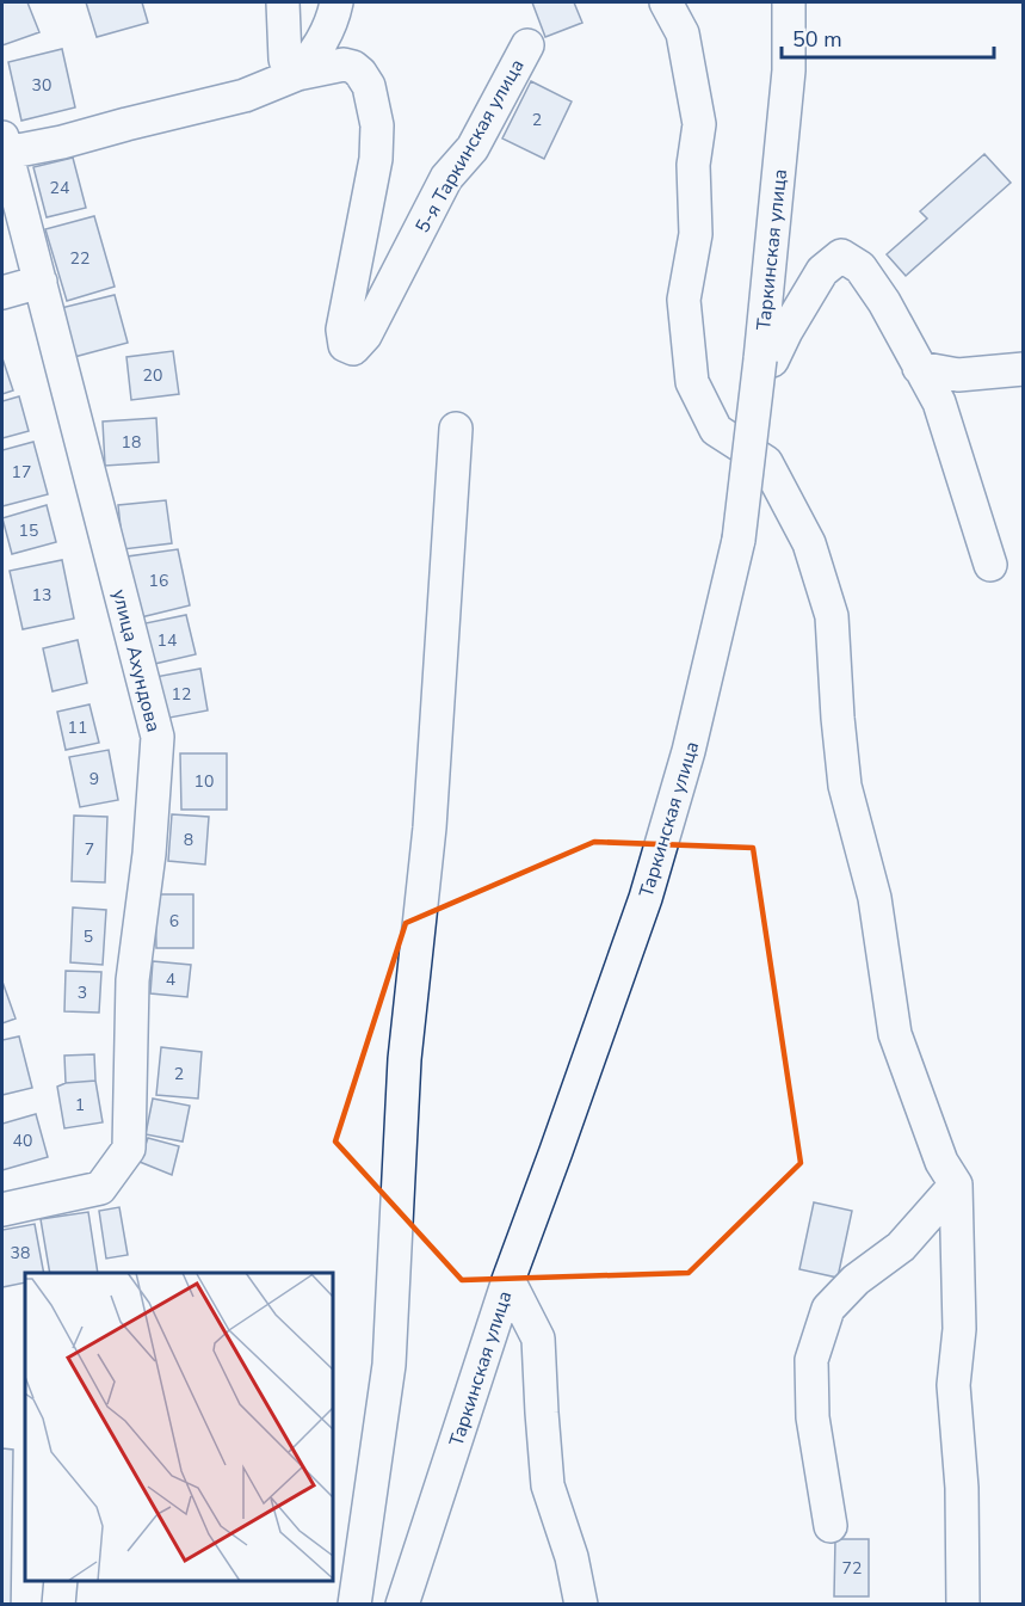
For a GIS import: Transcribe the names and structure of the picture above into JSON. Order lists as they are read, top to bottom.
{
  "streets": {
    "street": ["5-я Таркинская улица", "Таркинская улица", "улица Ахундова"]
  },
  "crossings": [
    ["5-я Таркинская улица", "улица Ахундова"]
  ],
  "house_numbers": [
    "30",
    "2",
    "24",
    "22",
    "20",
    "18",
    "17",
    "15",
    "16",
    "13",
    "14",
    "12",
    "11",
    "9",
    "10",
    "8",
    "7",
    "6",
    "5",
    "4",
    "3",
    "2",
    "1",
    "40",
    "38",
    "72"
  ],
  "scale_bar": "50 m"
}
